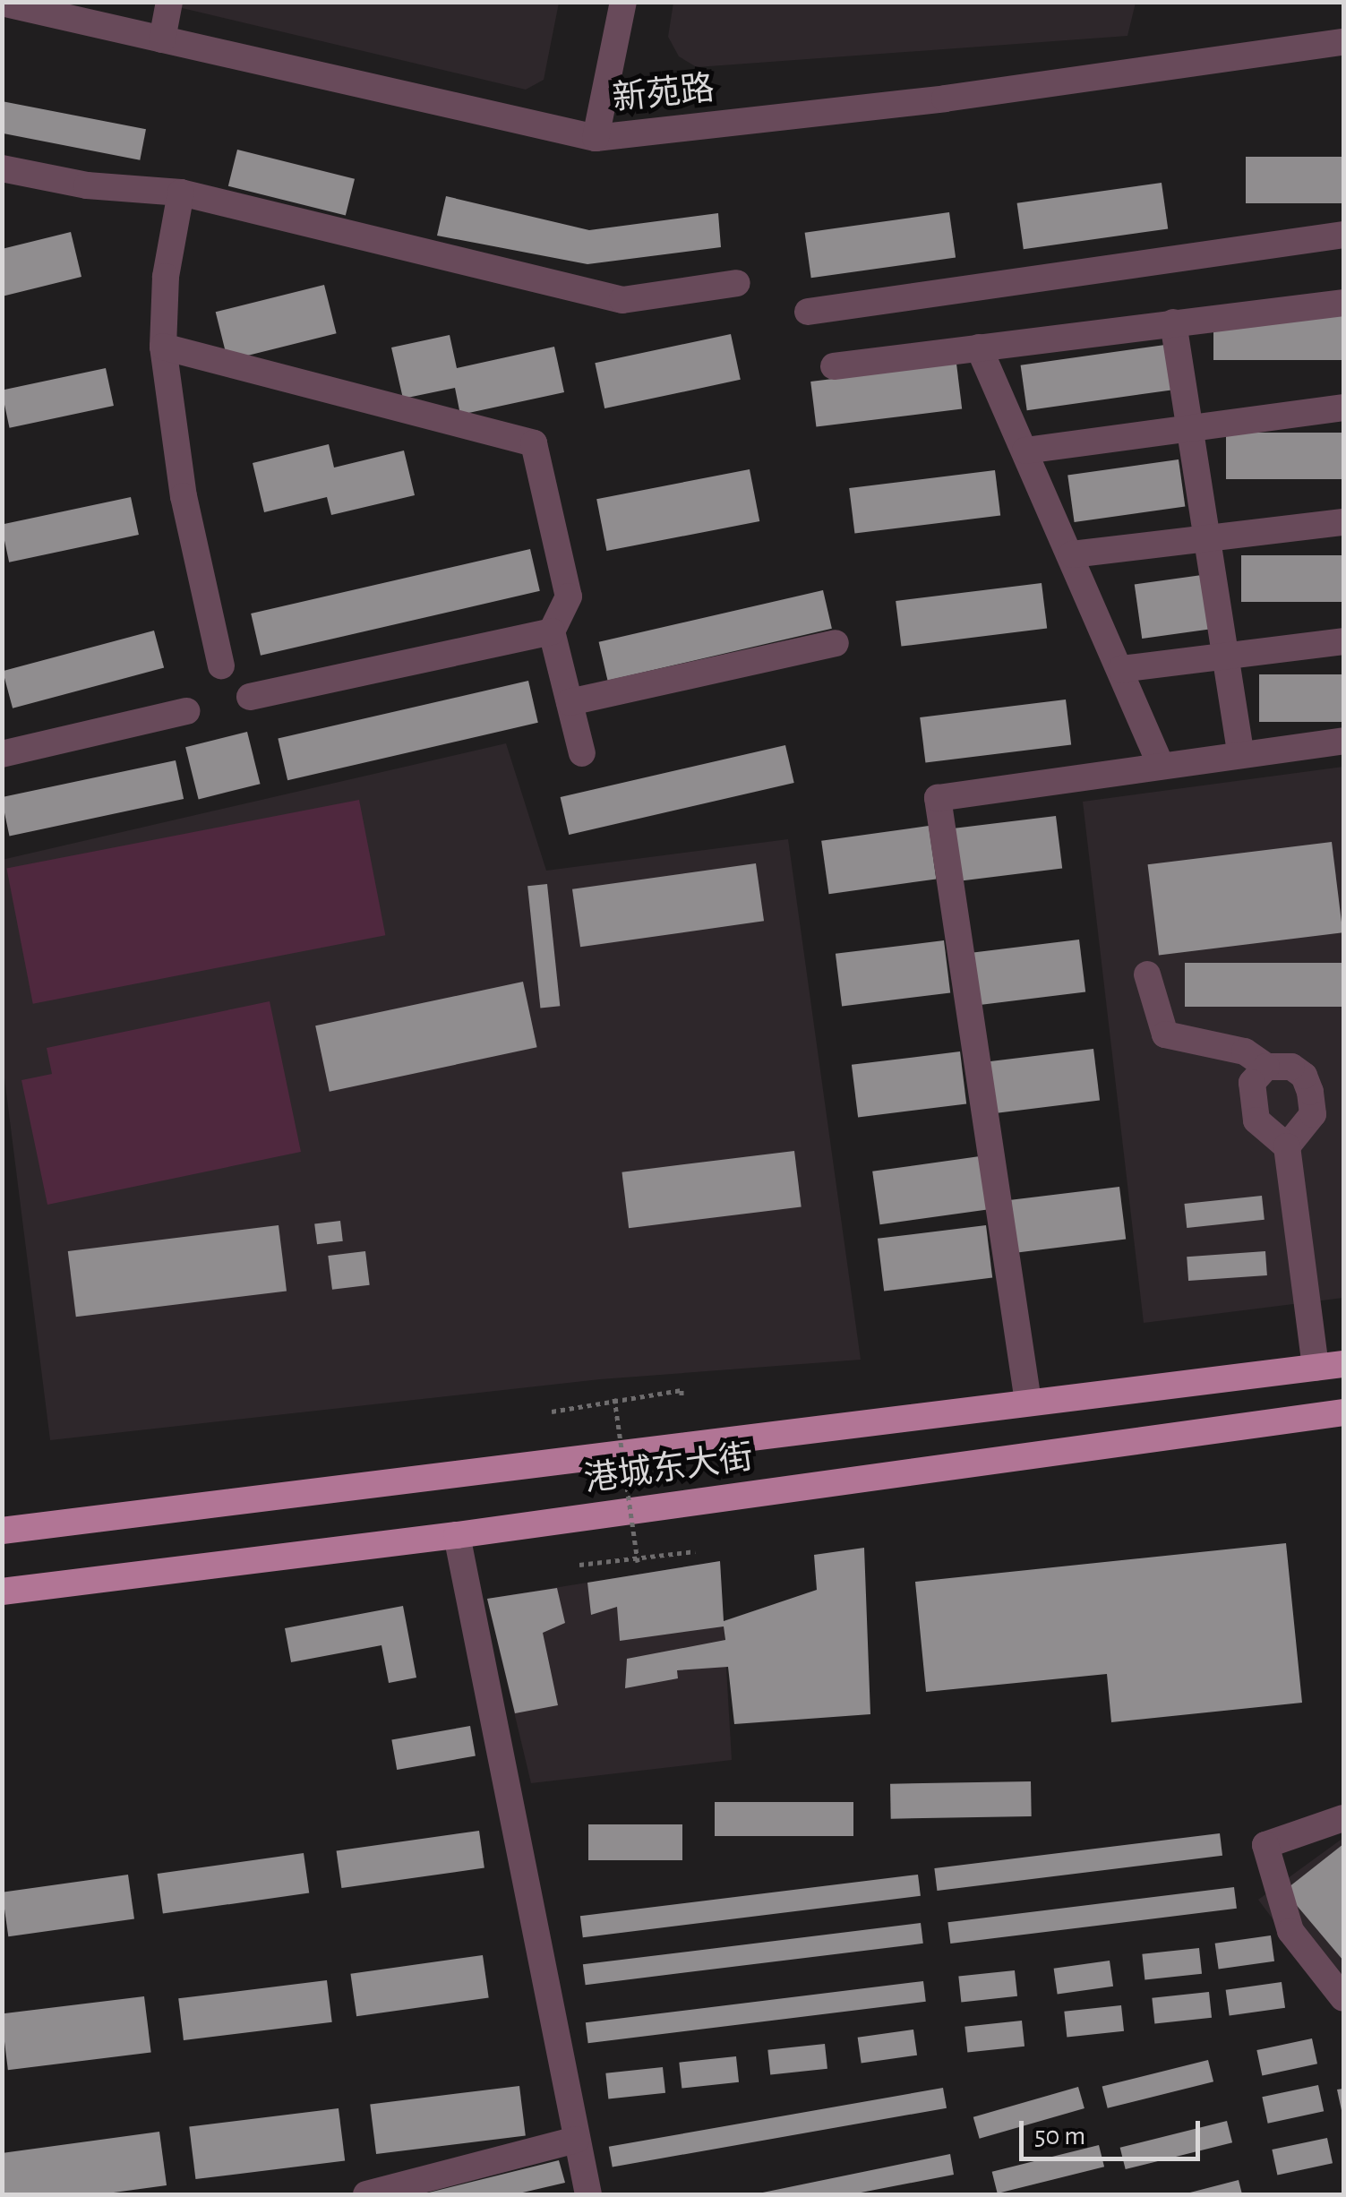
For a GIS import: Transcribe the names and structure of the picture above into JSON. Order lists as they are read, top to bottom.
{
  "streets": {
    "main road": ["港城东大街"],
    "street": ["新苑路"]
  },
  "scale_bar": "50 m"
}
